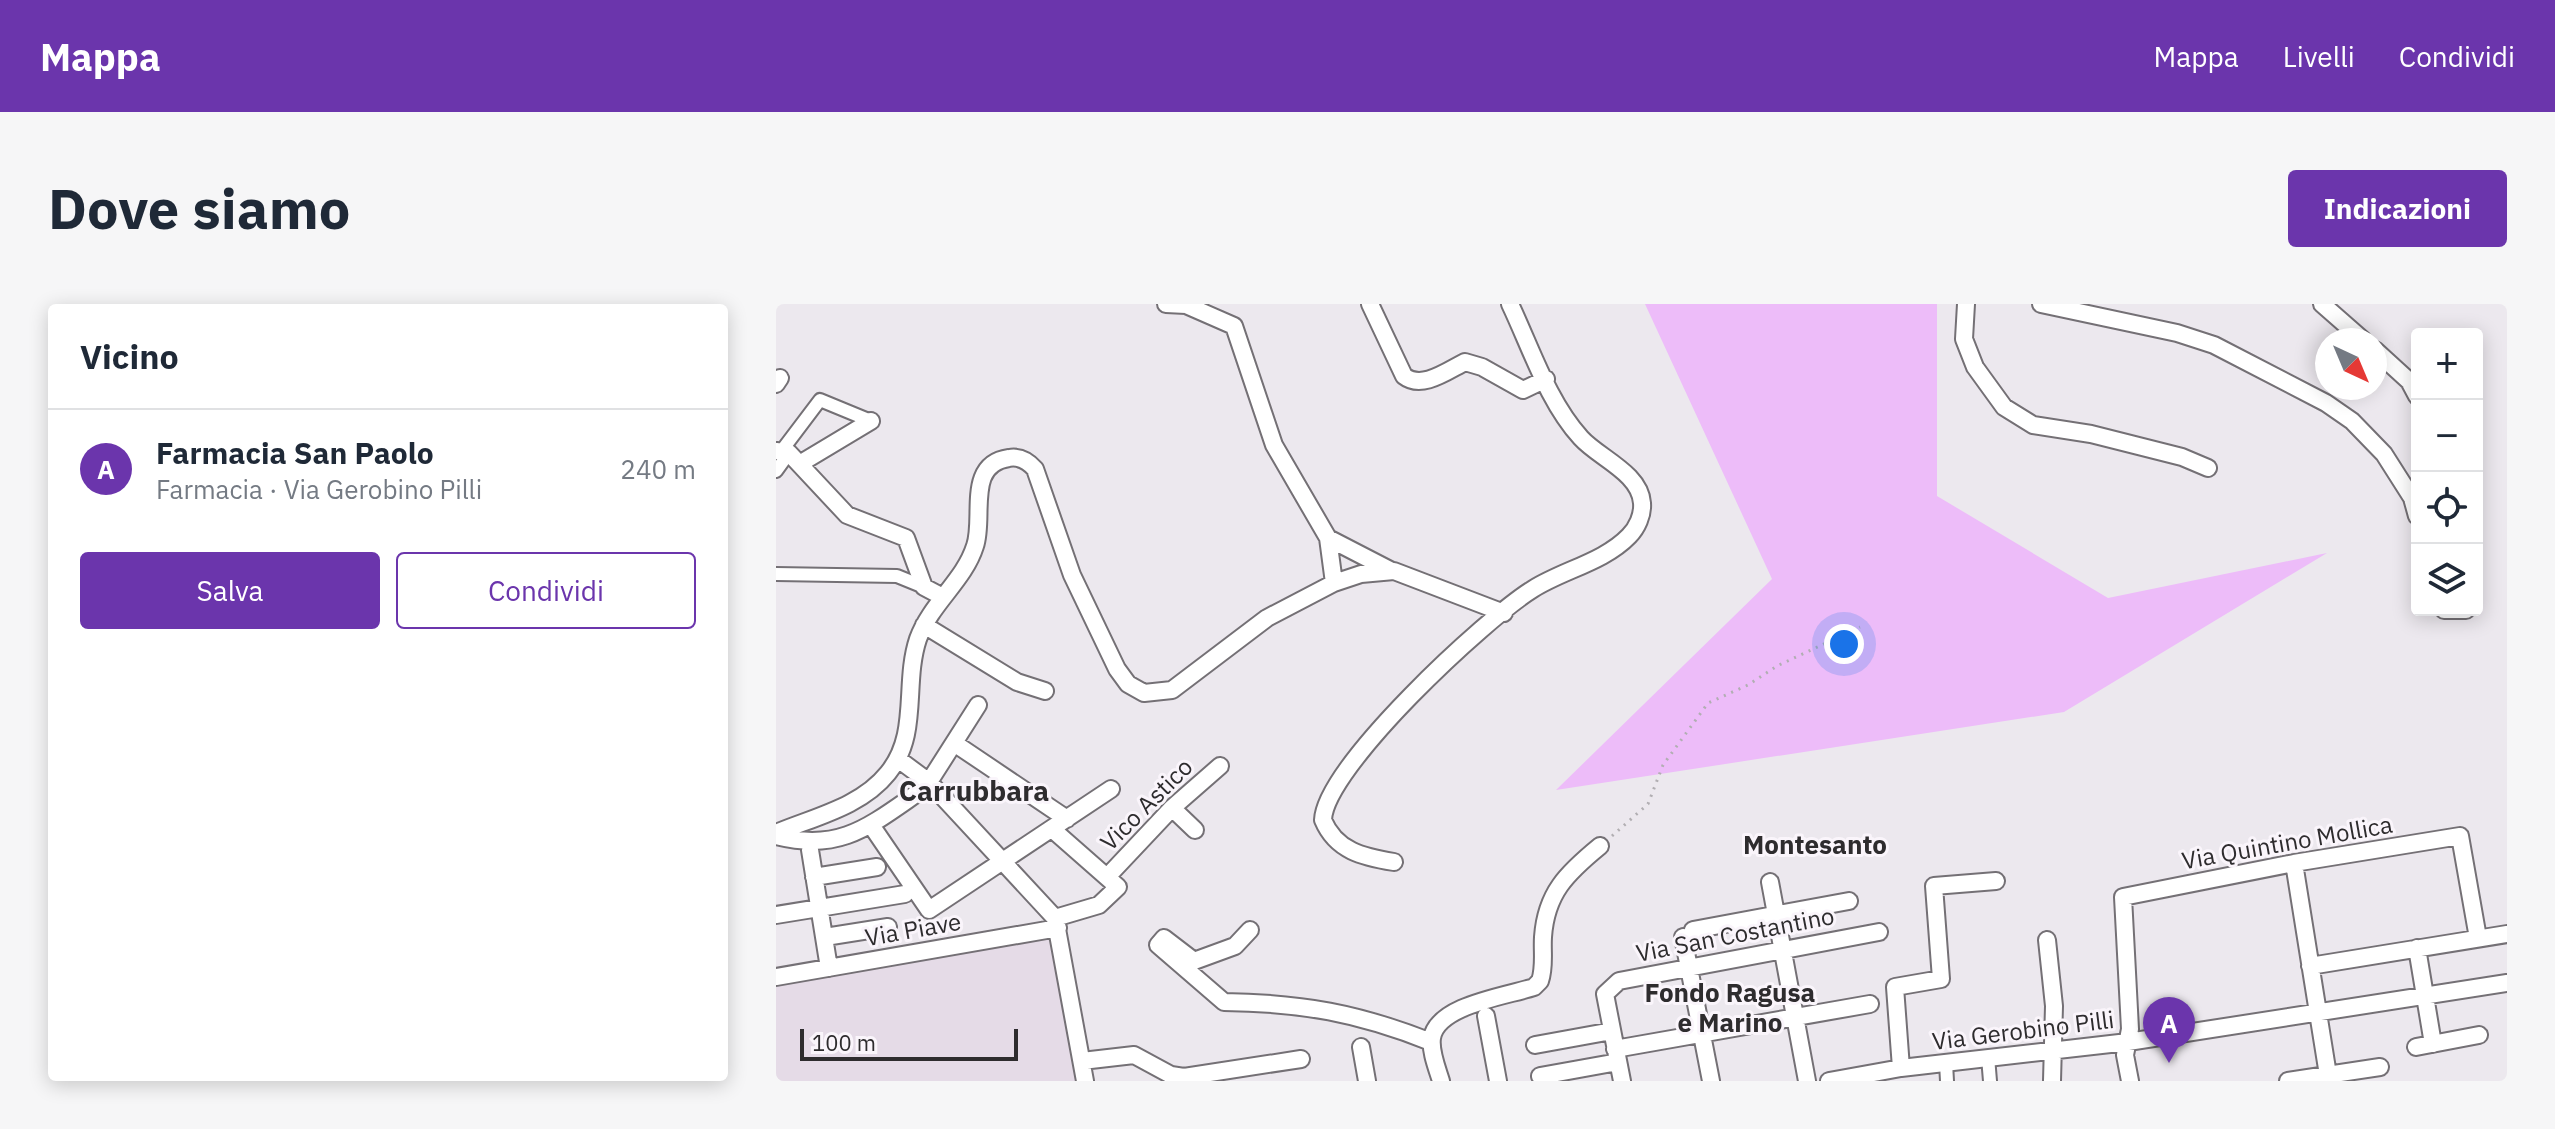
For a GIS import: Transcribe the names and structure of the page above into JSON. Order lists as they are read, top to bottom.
{
  "streets": {
    "street": [
      "Vico Astico",
      "Via Quintino Mollica",
      "Via Piave",
      "Via San Costantino",
      "Via Gerobino Pilli"
    ]
  },
  "crossings": [
    ["Vico Astico", "Via Piave"],
    ["Via Quintino Mollica", "Via Gerobino Pilli"]
  ],
  "districts": ["Carrubbara", "Montesanto", "Fondo Ragusa e Marino"],
  "scale_bar": "100 m",
  "north": "bottom right",
  "page": {
    "header": "Mappa",
    "nav": ["Mappa", "Livelli", "Condividi"],
    "buttons": [
      "Indicazioni",
      ["Salva", "Condividi"]
    ],
    "title": "Dove siamo",
    "heading": "Vicino",
    "map_buttons": ["+", "−"],
    "list": [
      {
        "mark": "A",
        "name": "Farmacia San Paolo",
        "note": "Farmacia · Via Gerobino Pilli",
        "value": "240 m"
      }
    ],
    "pins": "A",
    "scale": "100 m"
  }
}
